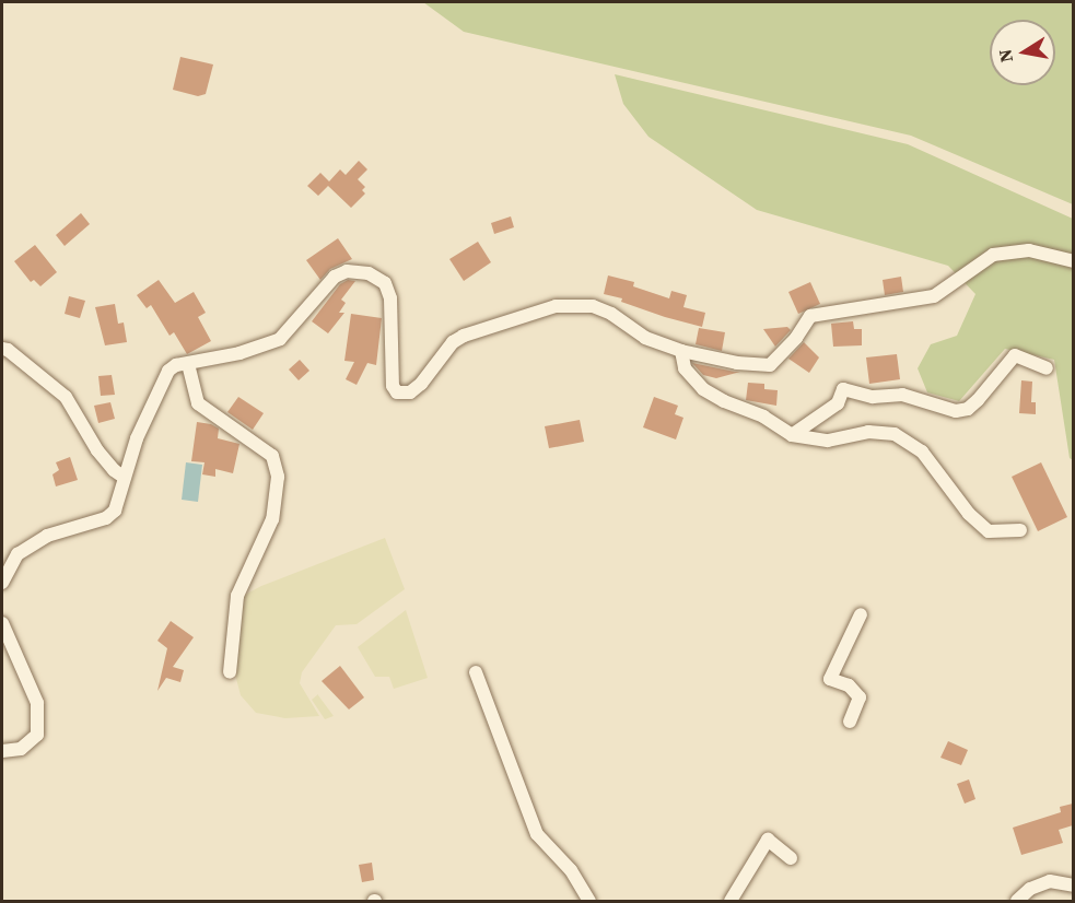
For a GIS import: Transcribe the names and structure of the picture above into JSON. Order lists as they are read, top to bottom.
{
  "north": "left"
}
